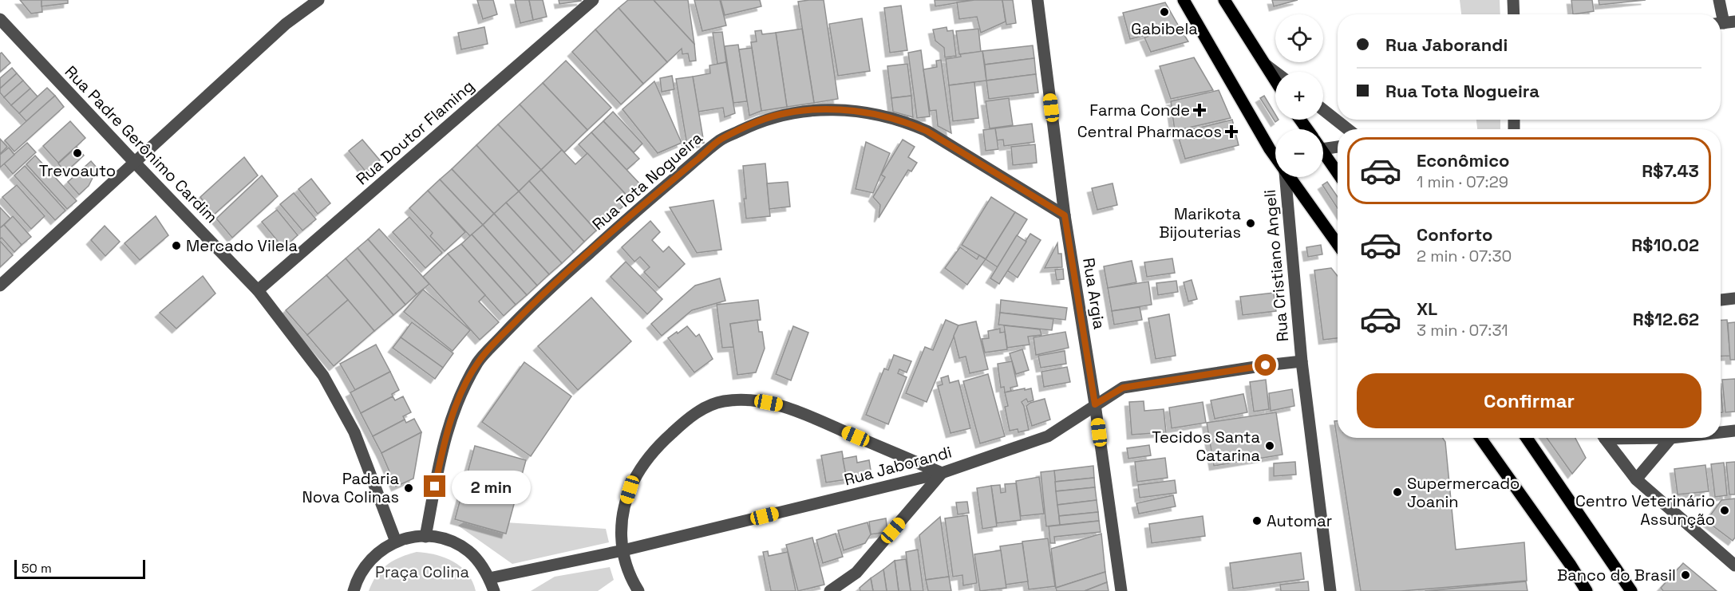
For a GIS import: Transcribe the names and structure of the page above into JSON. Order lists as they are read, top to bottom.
{
  "streets": {
    "street": [
      "Rua Doutor Flaming",
      "Rua Padre Gerônimo Cardim",
      "Rua Tota Nogueira",
      "Rua Cristiano Angeli",
      "Rua Argia",
      "Rua Jaborandi"
    ]
  },
  "crossings": [
    ["Rua Doutor Flaming", "Rua Padre Gerônimo Cardim"],
    ["Rua Tota Nogueira", "Rua Argia"],
    ["Rua Cristiano Angeli", "Rua Jaborandi"],
    ["Rua Argia", "Rua Jaborandi"]
  ],
  "parks": ["Praça Colina"],
  "places": {
    "other": [
      "Gabibela",
      "Trevoauto",
      "Marikota Bijouterias",
      "Mercado Vilela",
      "Tecidos Santa Catarina",
      "Padaria Nova Colinas",
      "Supermercado Joanin",
      "Centro Veterinário Assunção",
      "Automar",
      "Banco do Brasil"
    ],
    "health": ["Farma Conde", "Central Pharmacos"]
  },
  "scale_bar": "50 m",
  "page": {
    "map_buttons": ["+", "−"],
    "banner": ["Rua Jaborandi", "Rua Tota Nogueira"],
    "list": [
      {
        "name": "Econômico",
        "note": "1 min · 07:29",
        "value": "R$7.43"
      },
      {
        "name": "Conforto",
        "note": "2 min · 07:30",
        "value": "R$10.02"
      },
      {
        "name": "XL",
        "note": "3 min · 07:31",
        "value": "R$12.62"
      }
    ],
    "buttons": "Confirmar",
    "bubble": "2 min",
    "scale": "50 m"
  }
}
